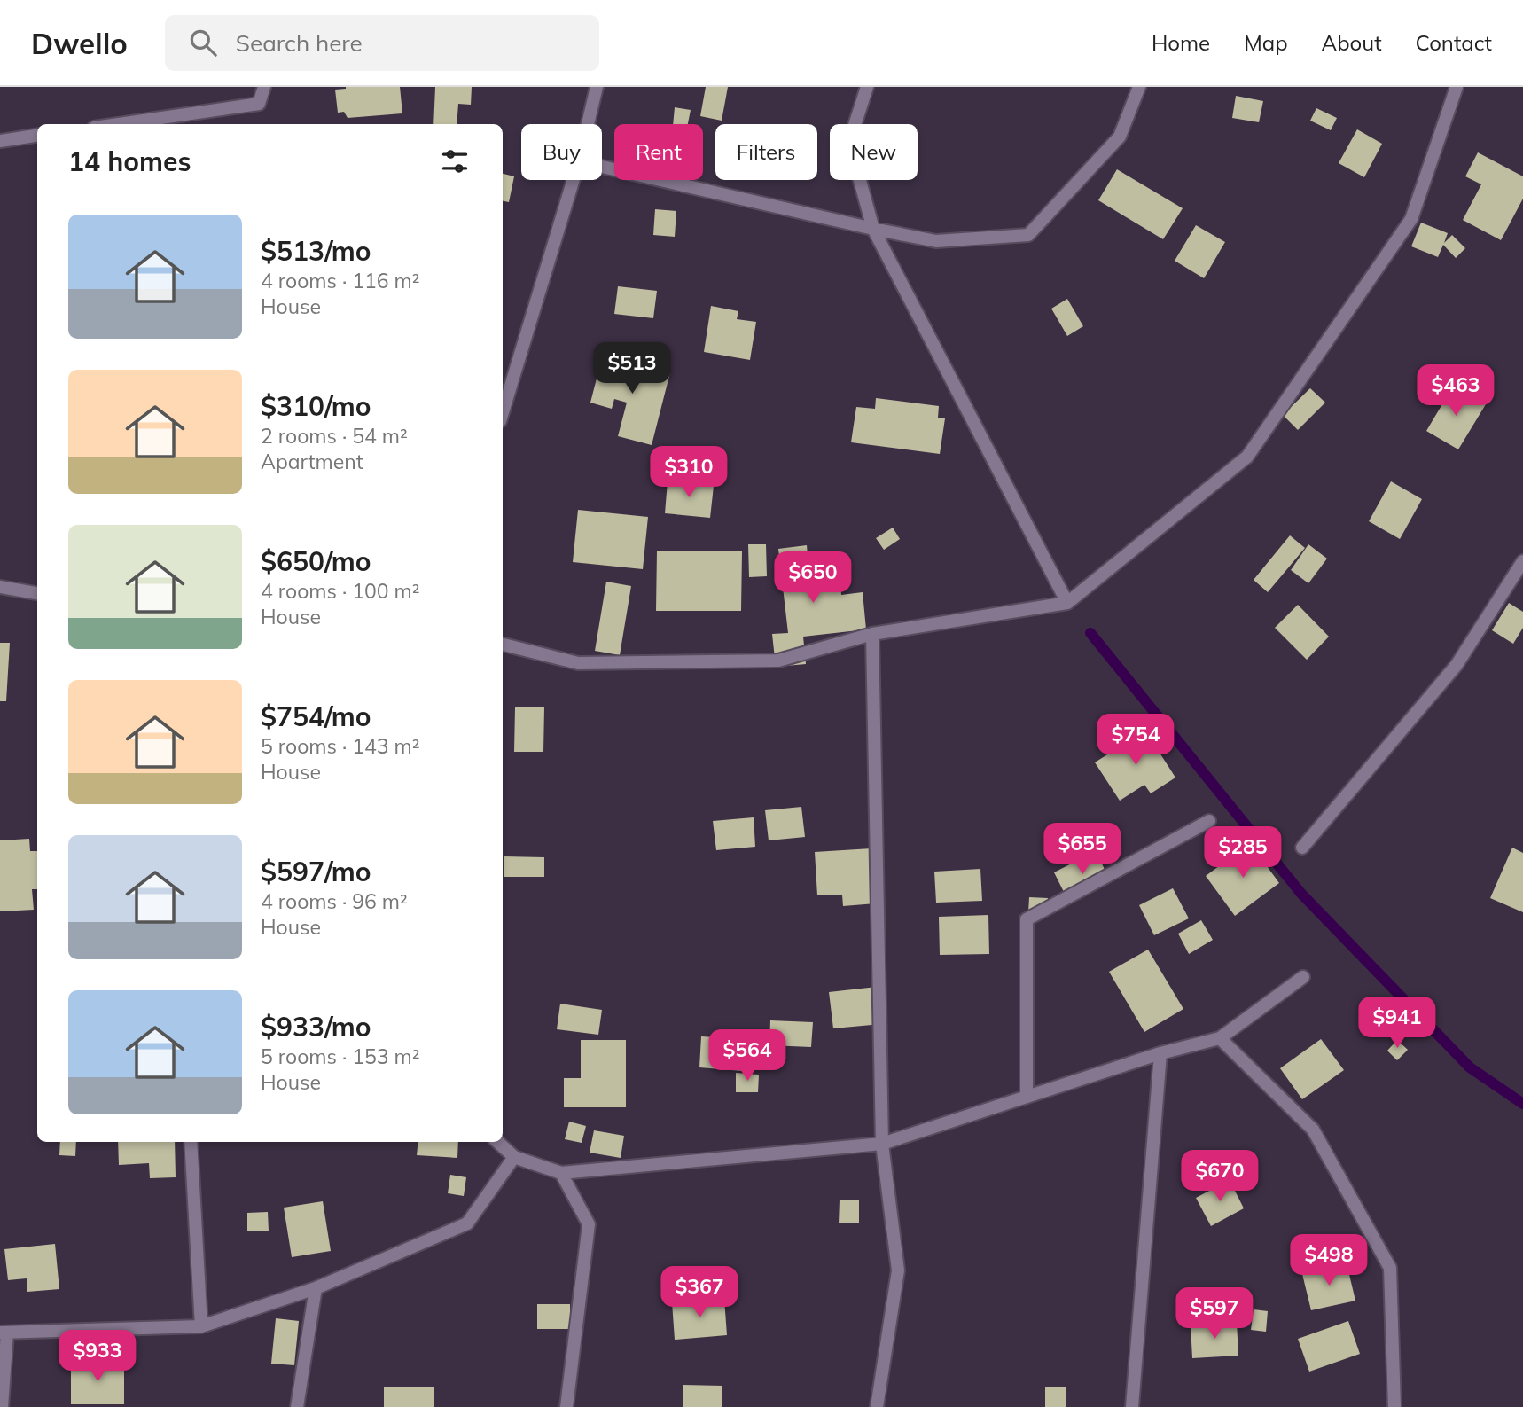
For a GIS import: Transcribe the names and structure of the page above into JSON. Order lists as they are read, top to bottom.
{
  "page": {
    "header": "Dwello",
    "search": "Search here",
    "nav": [
      "Home",
      "Map",
      "About",
      "Contact"
    ],
    "chip": [
      "Buy",
      "Rent",
      "Filters",
      "New"
    ],
    "heading": "14 homes",
    "list": [
      {
        "name": "$513/mo",
        "note": "4 rooms · 116 m² · House"
      },
      {
        "name": "$310/mo",
        "note": "2 rooms · 54 m² · Apartment"
      },
      {
        "name": "$650/mo",
        "note": "4 rooms · 100 m² · House"
      },
      {
        "name": "$754/mo",
        "note": "5 rooms · 143 m² · House"
      },
      {
        "name": "$597/mo",
        "note": "4 rooms · 96 m² · House"
      },
      {
        "name": "$933/mo",
        "note": "5 rooms · 153 m² · House"
      }
    ],
    "price": [
      "$513",
      "$463",
      "$310",
      "$650",
      "$754",
      "$655",
      "$285",
      "$941",
      "$564",
      "$670",
      "$498",
      "$367",
      "$597",
      "$933"
    ]
  }
}
